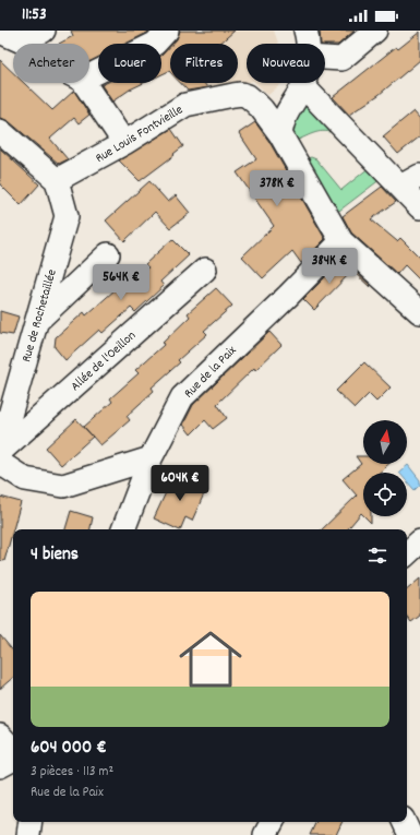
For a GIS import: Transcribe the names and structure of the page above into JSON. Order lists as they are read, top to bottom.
{
  "streets": {
    "street": [
      "Rue Louis Fontvieille",
      "Rue de Rochetaillée",
      "Allée de l'Oeillon",
      "Rue de la Paix"
    ]
  },
  "crossings": [
    ["Rue Louis Fontvieille", "Rue de Rochetaillée"],
    ["Rue Louis Fontvieille", "Rue de la Paix"],
    ["Rue de Rochetaillée", "Allée de l'Oeillon"]
  ],
  "north": "top",
  "page": {
    "status": "11:53",
    "chip": [
      "Acheter",
      "Louer",
      "Filtres",
      "Nouveau"
    ],
    "price": [
      "378K €",
      "384K €",
      "564K €",
      "604K €"
    ],
    "heading": "4 biens",
    "list": [
      {
        "name": "604 000 €",
        "note": "3 pièces · 113 m² · Rue de la Paix"
      }
    ]
  }
}
